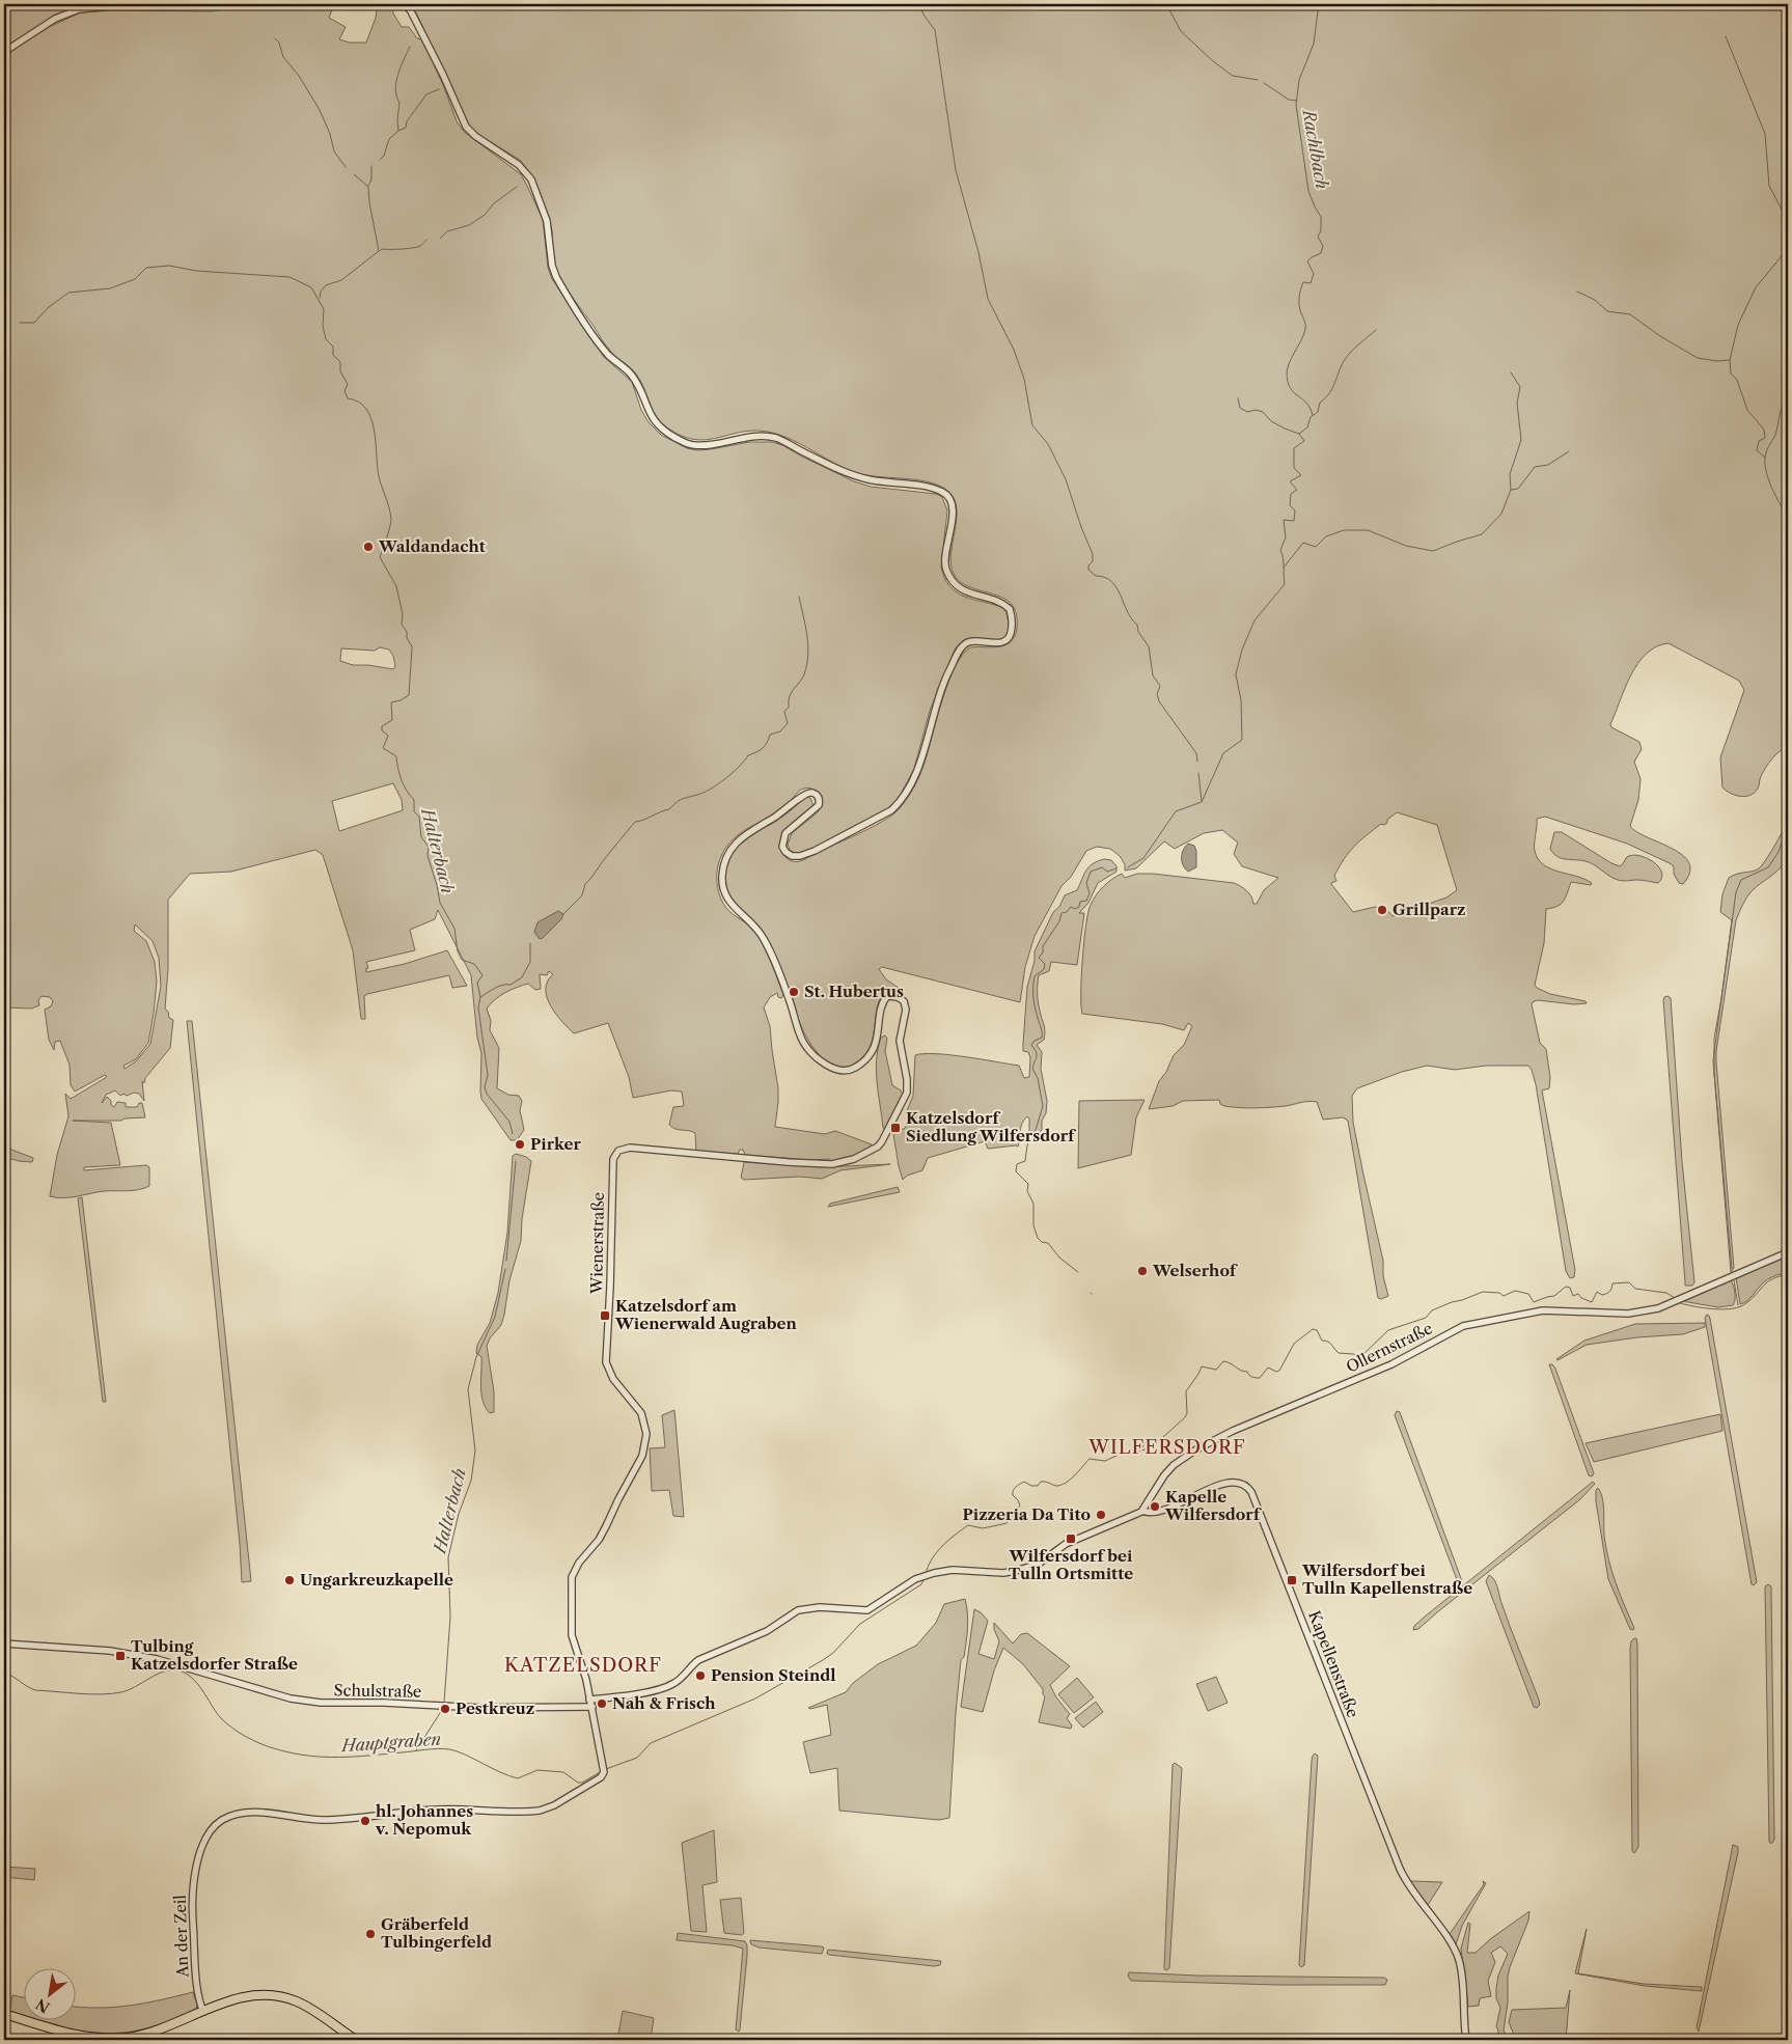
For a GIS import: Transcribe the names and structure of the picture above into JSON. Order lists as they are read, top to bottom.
{
  "streets": {
    "street": [
      "Wienerstraße",
      "Ollernstraße",
      "Kapellenstraße",
      "Schulstraße",
      "An der Zeil"
    ]
  },
  "crossings": [
    ["Wienerstraße", "Schulstraße"],
    ["Wienerstraße", "An der Zeil"],
    ["Ollernstraße", "Kapellenstraße"]
  ],
  "districts": ["WILFERSDORF", "KATZELSDORF"],
  "water": ["Rachlbach", "Halterbach", "Hauptgraben"],
  "places": {
    "other": [
      "Waldandacht",
      "Grillparz",
      "St. Hubertus",
      "Pirker",
      "Welserhof",
      "Kapelle Wilfersdorf",
      "Pizzeria Da Tito",
      "Ungarkreuzkapelle",
      "Pension Steindl",
      "Nah & Frisch",
      "Pestkreuz",
      "hl. Johannes v. Nepomuk",
      "Gräberfeld Tulbingerfeld"
    ],
    "transit": [
      "Katzelsdorf Siedlung Wilfersdorf",
      "Katzelsdorf am Wienerwald Augraben",
      "Wilfersdorf bei Tulln Ortsmitte",
      "Wilfersdorf bei Tulln Kapellenstraße",
      "Tulbing Katzelsdorfer Straße"
    ]
  },
  "north": "bottom left"
}
